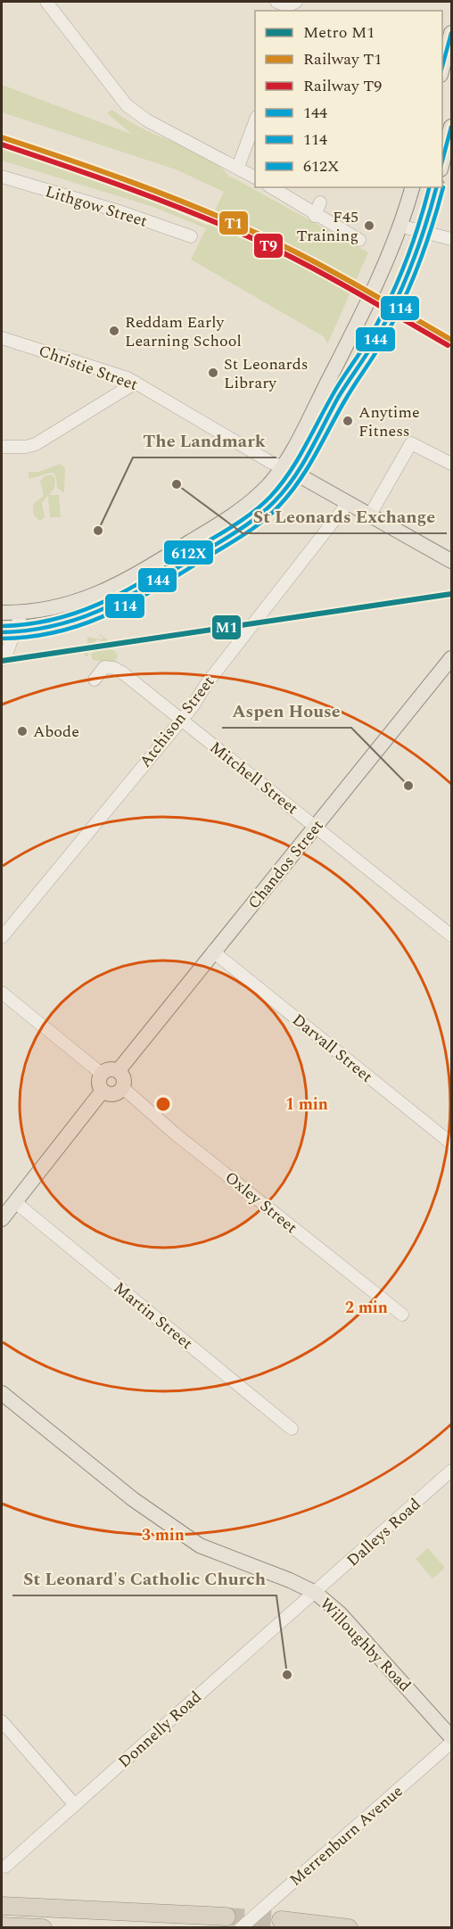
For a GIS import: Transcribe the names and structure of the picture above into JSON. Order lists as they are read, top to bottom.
{
  "streets": {
    "main road": ["Christie Street", "Chandos Street", "Willoughby Road"],
    "street": [
      "Lithgow Street",
      "Atchison Street",
      "Mitchell Street",
      "Darvall Street",
      "Oxley Street",
      "Martin Street",
      "Dalleys Road",
      "Donnelly Road",
      "Merrenburn Avenue"
    ]
  },
  "crossings": [
    ["Christie Street", "Atchison Street"],
    ["Atchison Street", "Mitchell Street"],
    ["Mitchell Street", "Chandos Street"],
    ["Chandos Street", "Darvall Street"],
    ["Chandos Street", "Oxley Street"],
    ["Dalleys Road", "Willoughby Road"],
    ["Dalleys Road", "Donnelly Road"],
    ["Willoughby Road", "Donnelly Road"]
  ],
  "places": [
    "F45 Training",
    "Reddam Early Learning School",
    "St Leonards Library",
    "Anytime Fitness",
    "St Leonards Exchange",
    "The Landmark",
    "Abode",
    "Aspen House",
    "St Leonard's Catholic Church"
  ],
  "lines": [
    "transit line 144",
    "rail line T1",
    "rail line T9",
    "transit line 114",
    "transit line 612X",
    "metro line M1"
  ],
  "legend": [
    "Metro M1",
    "Railway T1",
    "Railway T9",
    "144",
    "114",
    "612X"
  ],
  "rings": ["1 min", "2 min", "3 min"]
}
